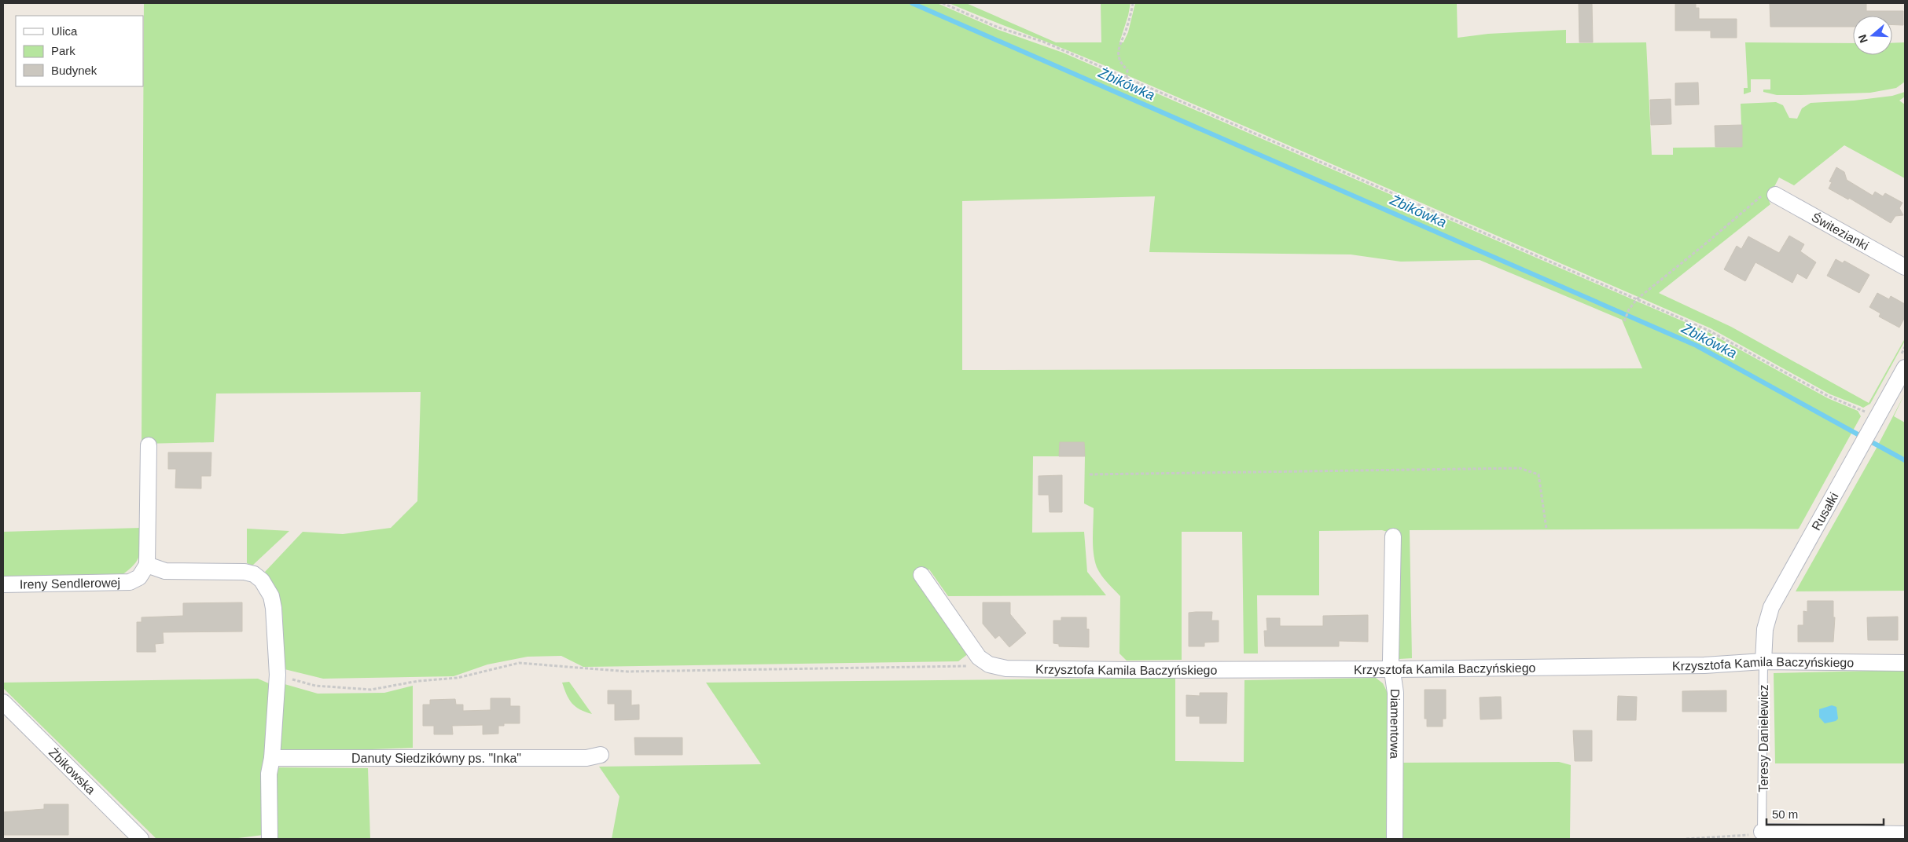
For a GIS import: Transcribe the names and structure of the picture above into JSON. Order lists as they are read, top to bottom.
{
  "streets": {
    "street": [
      "Świtezianki",
      "Rusałki",
      "Ireny Sendlerowej",
      "Krzysztofa Kamila Baczyńskiego",
      "Diamentowa",
      "Danuty Siedzikówny ps. \"Inka\"",
      "Żbikowska"
    ],
    "lane": ["Teresy Danielewicz"]
  },
  "crossings": [
    ["Rusałki", "Krzysztofa Kamila Baczyńskiego"],
    ["Rusałki", "Teresy Danielewicz"],
    ["Krzysztofa Kamila Baczyńskiego", "Diamentowa"],
    ["Krzysztofa Kamila Baczyńskiego", "Teresy Danielewicz"]
  ],
  "water": ["Żbikówka"],
  "legend": ["Ulica", "Park", "Budynek"],
  "scale_bar": "50 m",
  "north": "left"
}
